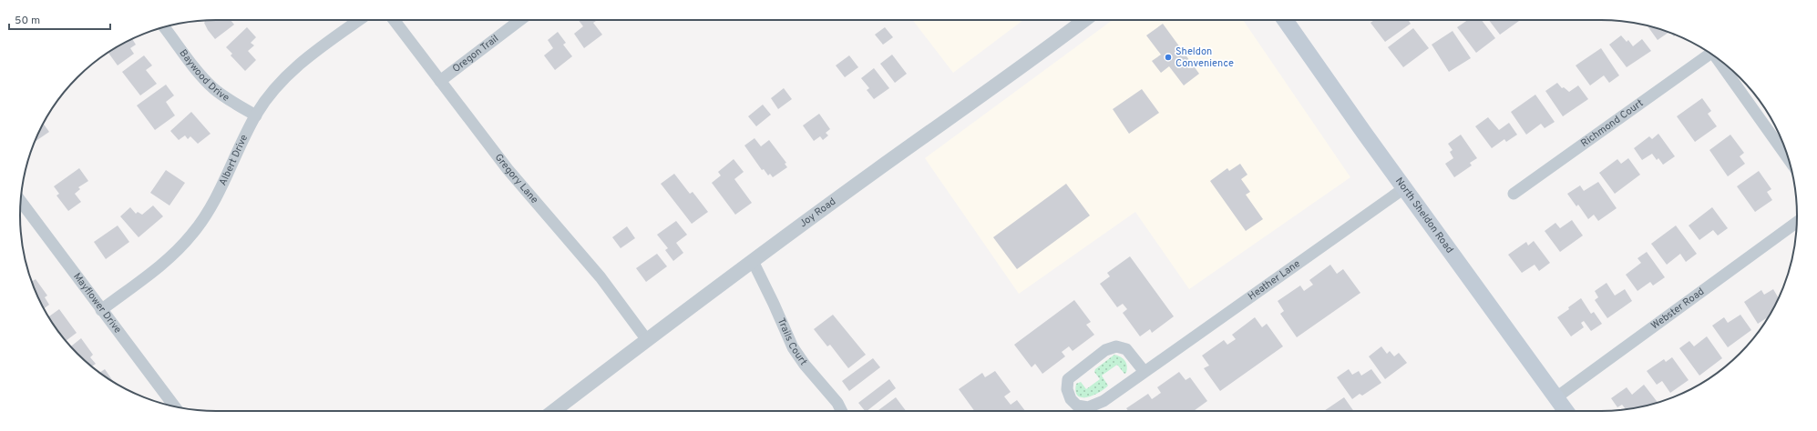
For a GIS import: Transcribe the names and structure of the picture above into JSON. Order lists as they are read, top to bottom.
{
  "streets": {
    "main road": ["North Sheldon Road"],
    "street": [
      "Oregon Trail",
      "Baywood Drive",
      "Richmond Court",
      "Albert Drive",
      "Gregory Lane",
      "Joy Road",
      "Heather Lane",
      "Mayflower Drive",
      "Webster Road",
      "Trails Court"
    ]
  },
  "crossings": [
    ["Oregon Trail", "Gregory Lane"],
    ["Baywood Drive", "Albert Drive"],
    ["Albert Drive", "Mayflower Drive"],
    ["Gregory Lane", "Joy Road"],
    ["Joy Road", "Trails Court"],
    ["North Sheldon Road", "Heather Lane"],
    ["North Sheldon Road", "Webster Road"]
  ],
  "places": ["Sheldon Convenience"],
  "scale_bar": "50 m"
}
